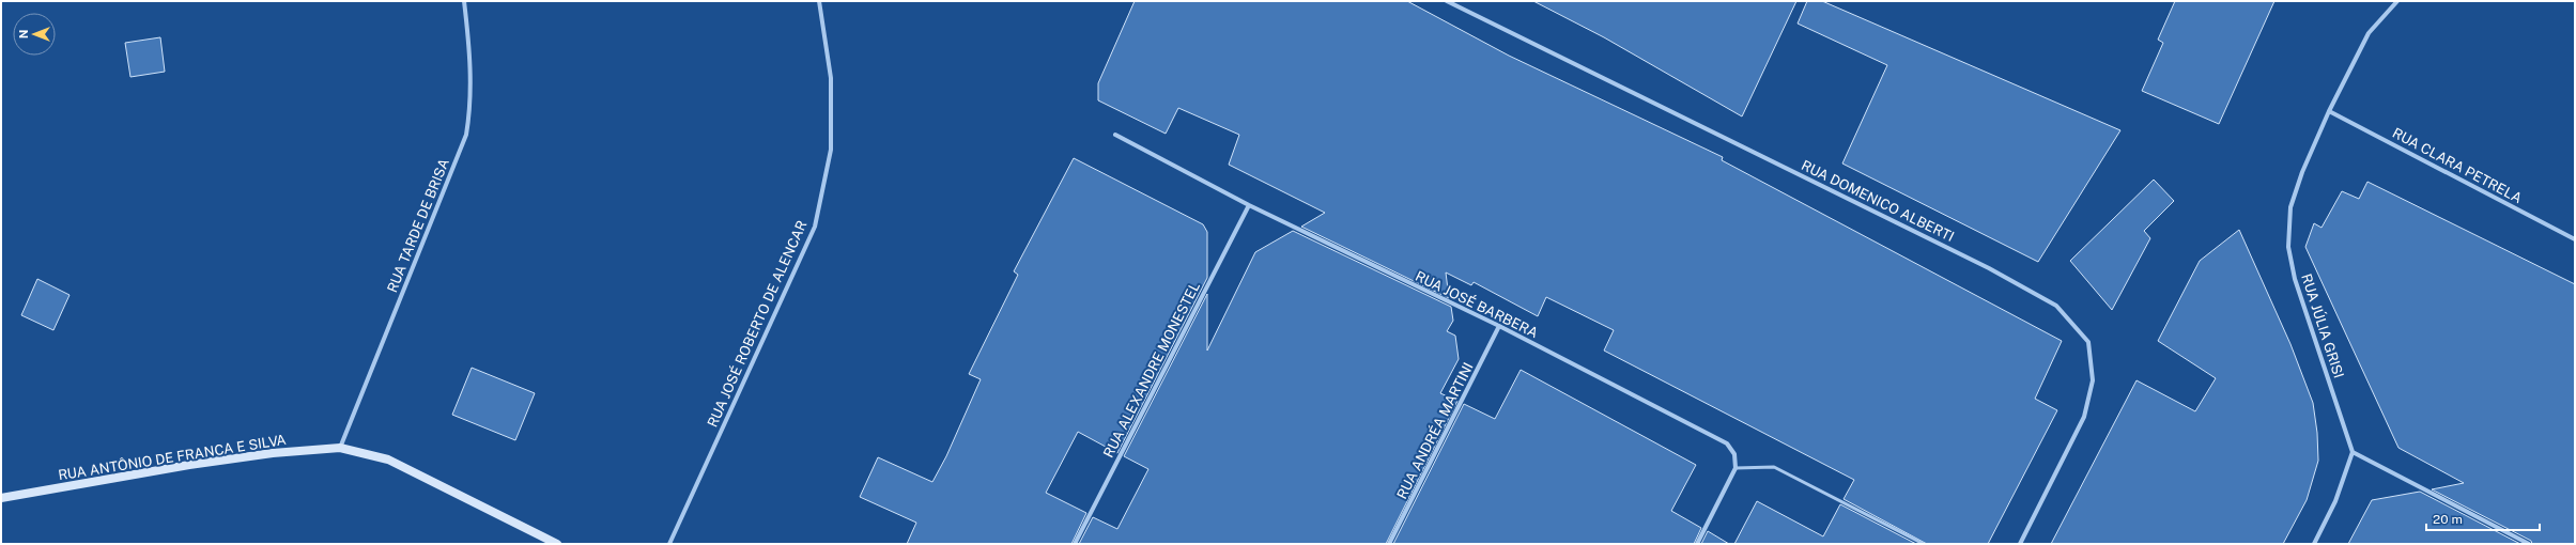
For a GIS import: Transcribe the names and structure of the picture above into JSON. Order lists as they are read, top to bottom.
{
  "streets": {
    "main road": ["RUA ANTÔNIO DE FRANCA E SILVA"],
    "street": [
      "RUA CLARA PETRELA",
      "RUA DOMENICO ALBERTI",
      "RUA TARDE DE BRISA",
      "RUA JOSÉ BARBERA",
      "RUA JOSÉ ROBERTO DE ALENCAR",
      "RUA JÚLIA GRISI",
      "RUA ALEXANDRE MONESTEL",
      "RUA ANDRÉA MARTINI"
    ]
  },
  "crossings": [
    ["RUA CLARA PETRELA", "RUA JÚLIA GRISI"],
    ["RUA TARDE DE BRISA", "RUA ANTÔNIO DE FRANCA E SILVA"],
    ["RUA JOSÉ BARBERA", "RUA ALEXANDRE MONESTEL"],
    ["RUA JOSÉ BARBERA", "RUA ANDRÉA MARTINI"]
  ],
  "scale_bar": "20 m",
  "north": "left"
}
